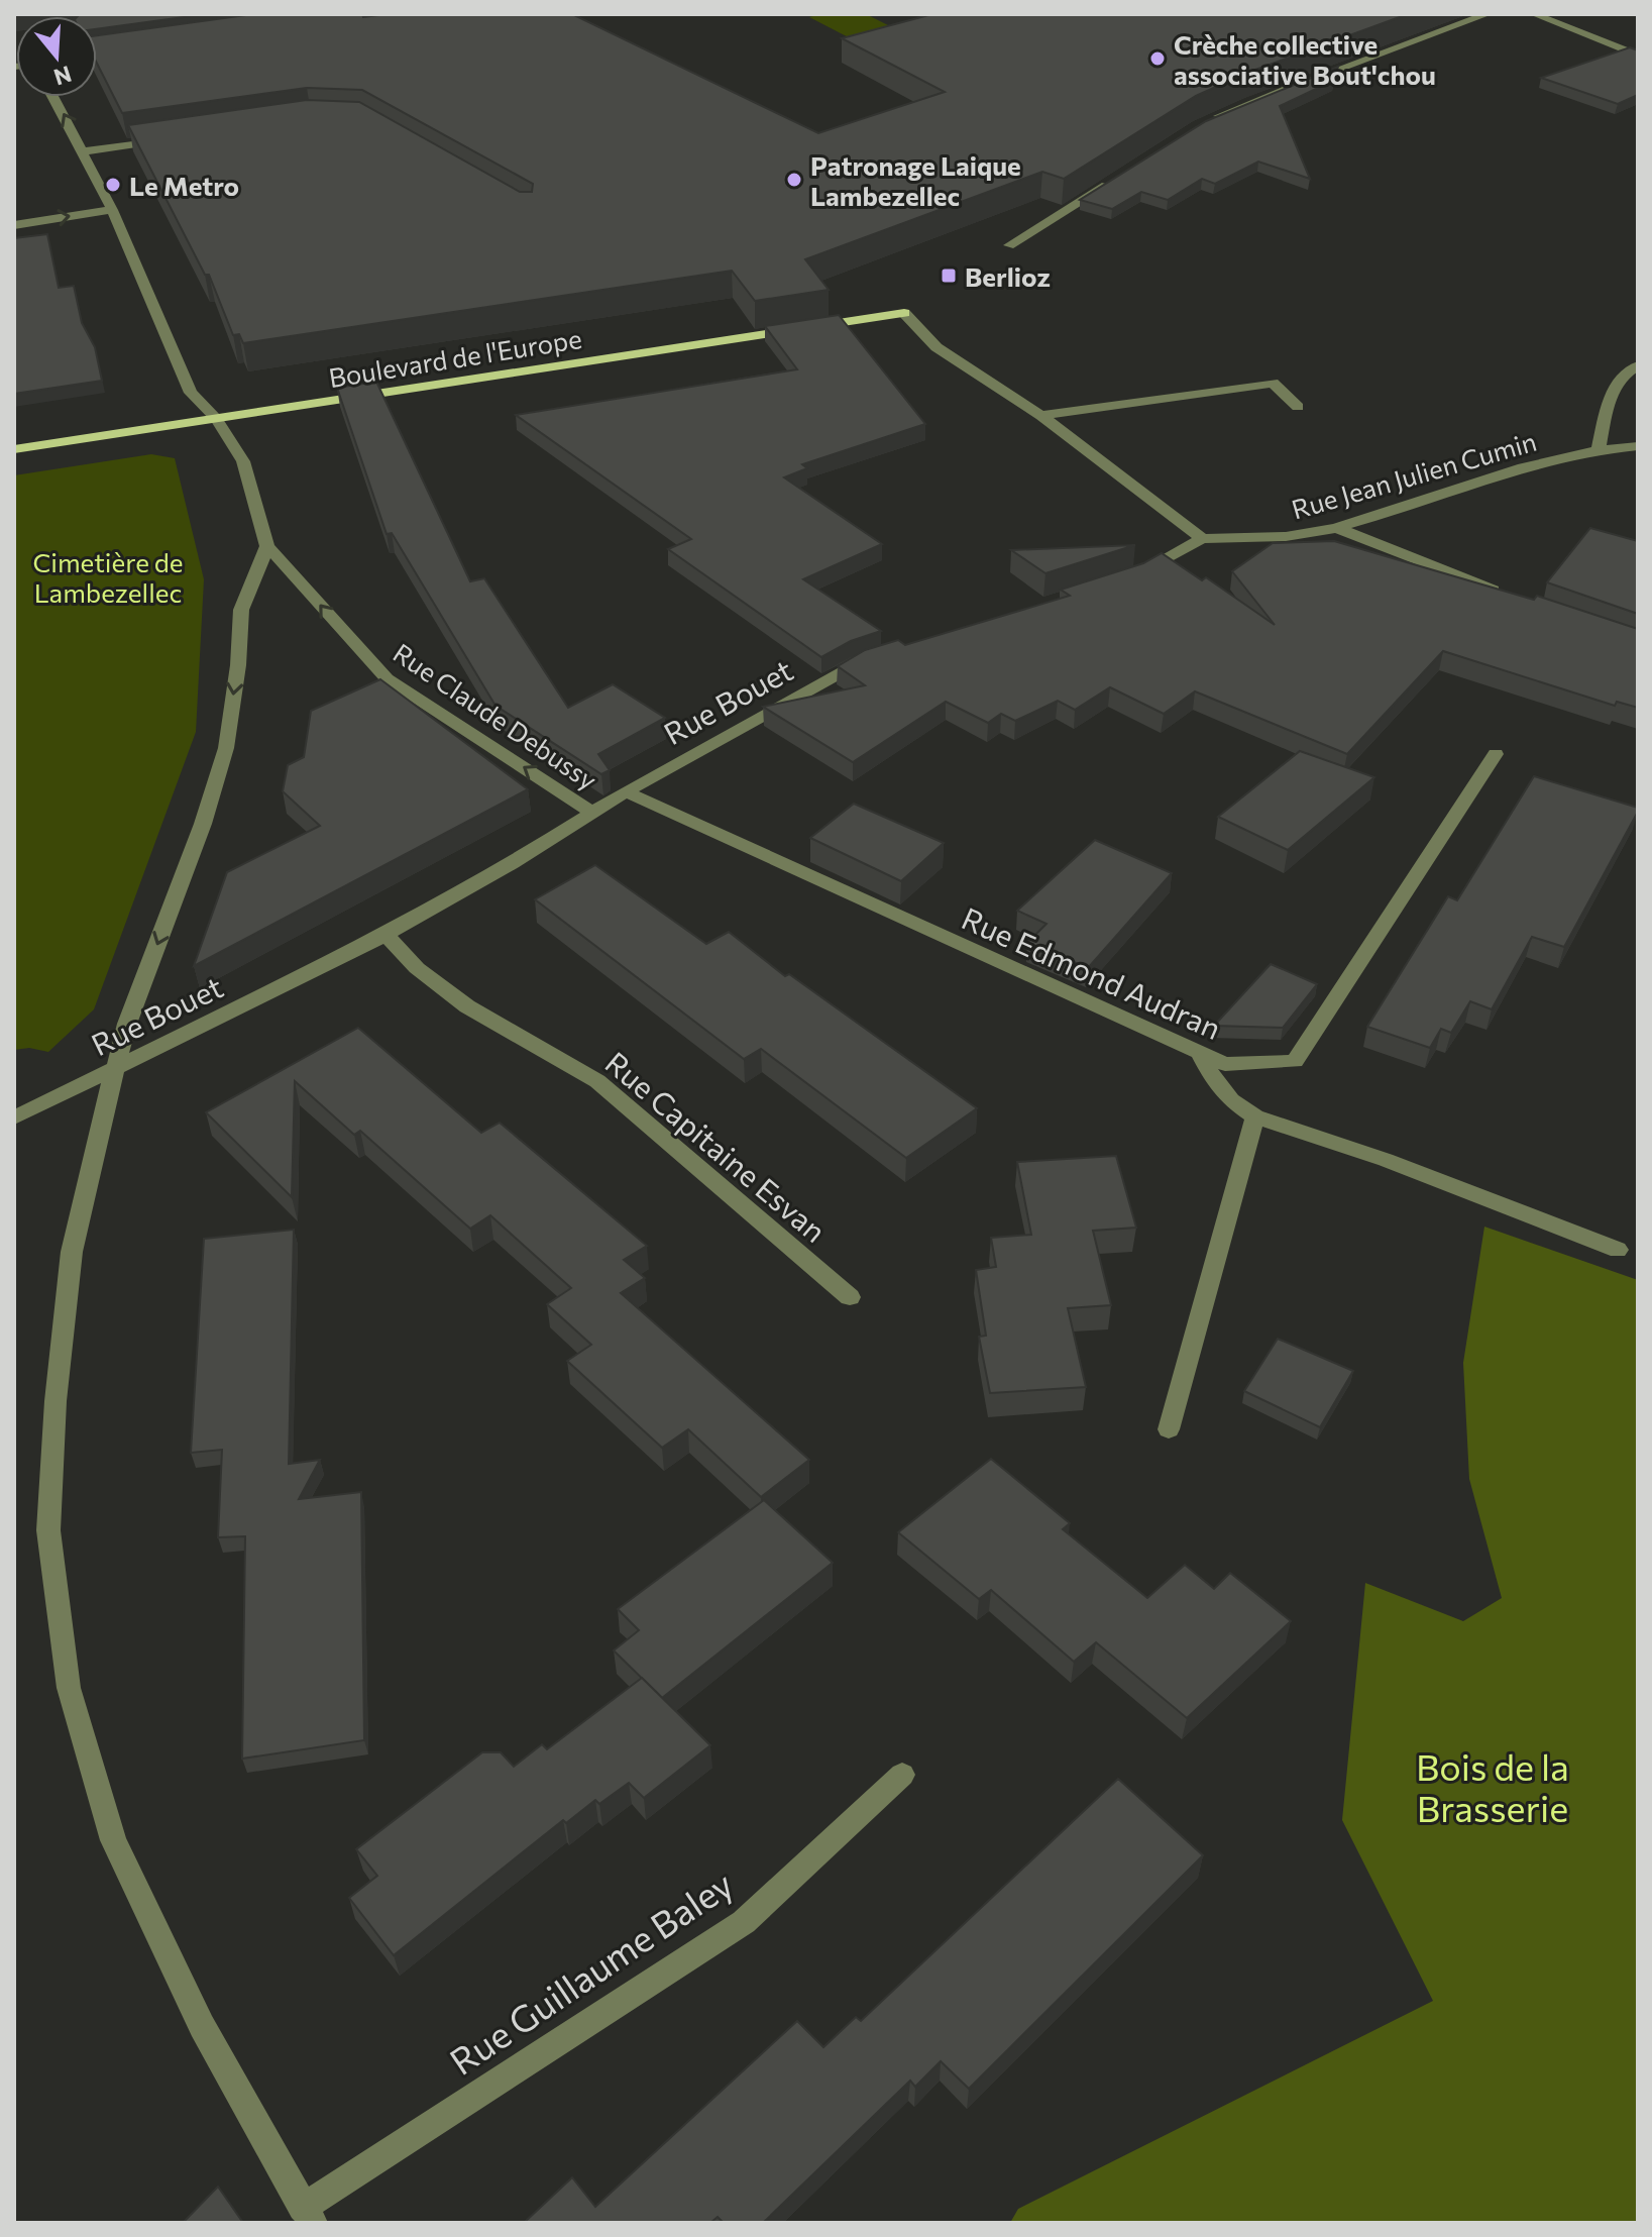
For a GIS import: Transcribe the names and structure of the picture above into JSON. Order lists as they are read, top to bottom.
{
  "streets": {
    "main road": ["Boulevard de l'Europe"],
    "street": [
      "Rue Jean Julien Cumin",
      "Rue Bouet",
      "Rue Claude Debussy",
      "Rue Edmond Audran",
      "Rue Capitaine Esvan",
      "Rue Guillaume Baley"
    ]
  },
  "crossings": [
    ["Boulevard de l'Europe", "Rue Claude Debussy"],
    ["Rue Bouet", "Rue Claude Debussy"],
    ["Rue Bouet", "Rue Edmond Audran"],
    ["Rue Bouet", "Rue Capitaine Esvan"]
  ],
  "one_way": ["Rue Claude Debussy"],
  "parks": ["Cimetière de Lambezellec", "Bois de la Brasserie"],
  "places": {
    "other": ["Crèche collective associative Bout'chou", "Patronage Laique Lambezellec", "Le Metro"],
    "transit": ["Berlioz"]
  },
  "north": "bottom"
}
